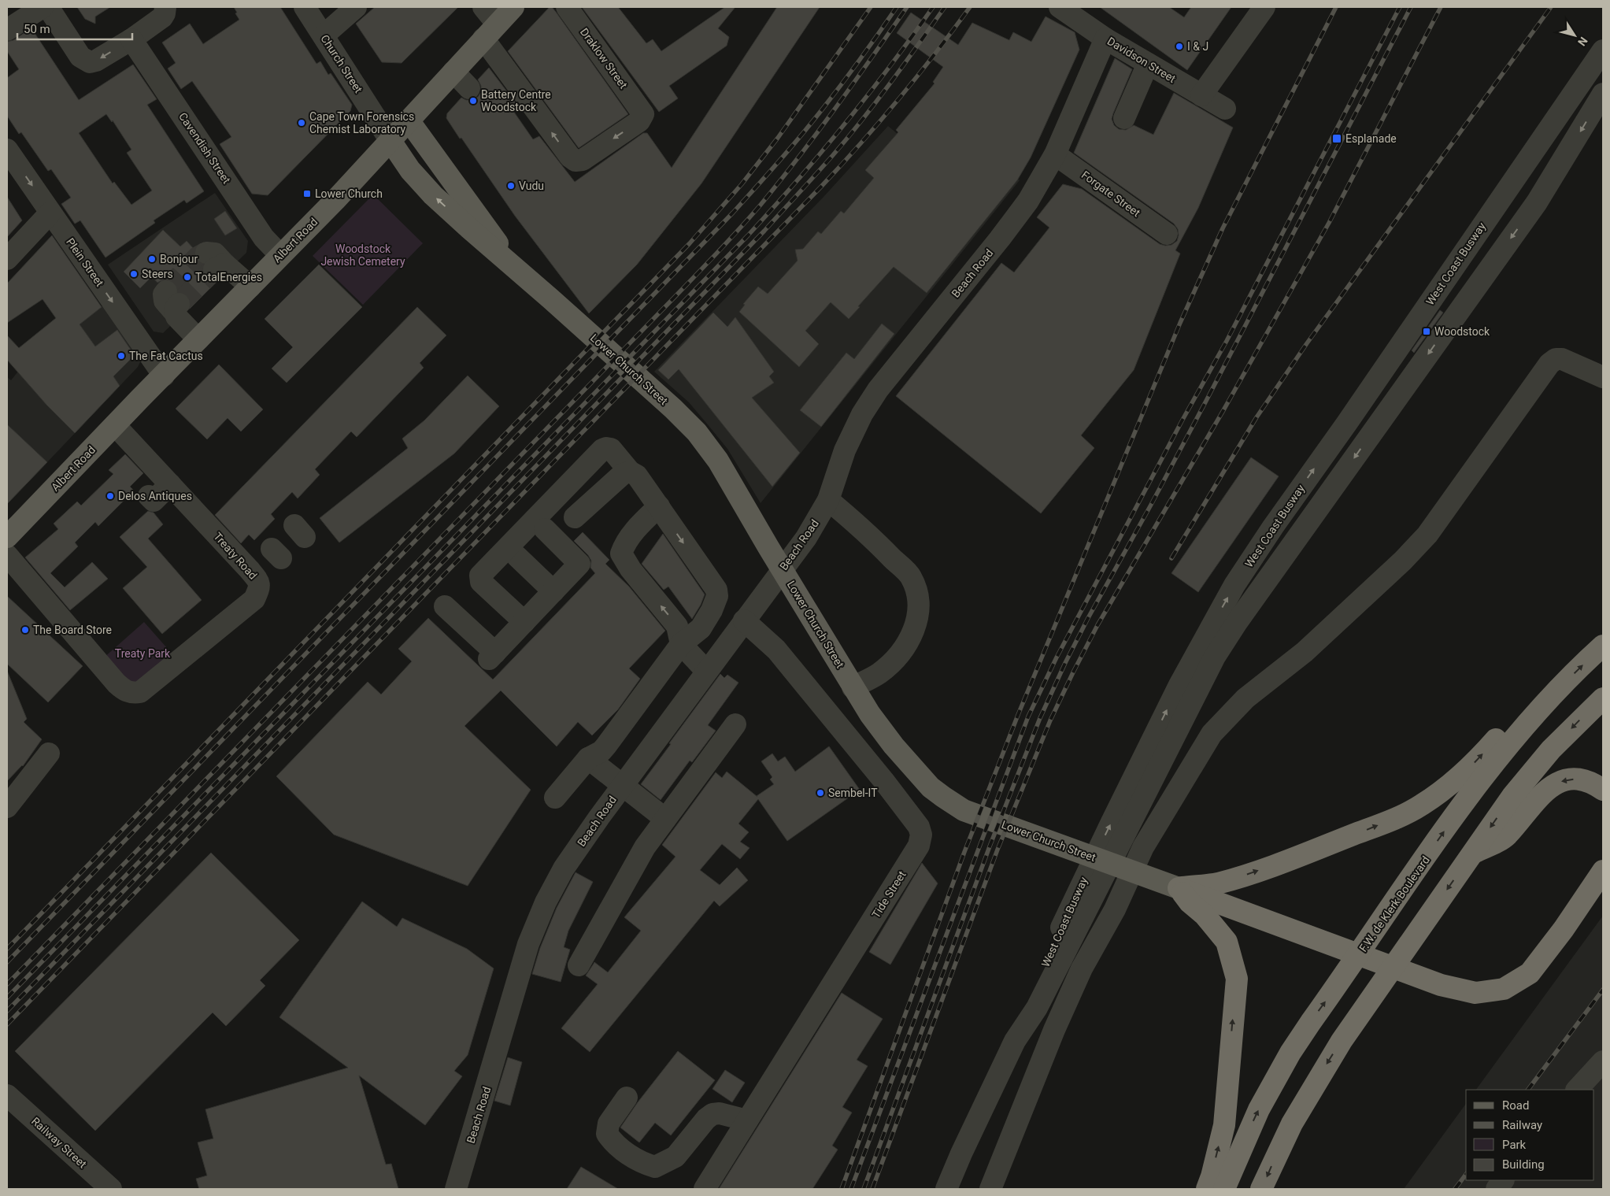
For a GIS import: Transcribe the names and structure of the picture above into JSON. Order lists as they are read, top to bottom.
{
  "streets": {
    "highway": ["F.W. de Klerk Boulevard"],
    "main road": ["Albert Road", "Lower Church Street"],
    "street": [
      "Draklow Street",
      "Davidson Street",
      "Church Street",
      "Cavendish Street",
      "Forgate Street",
      "Plein Street",
      "West Coast Busway",
      "Beach Road",
      "Treaty Road",
      "Tide Street",
      "Railway Street"
    ]
  },
  "crossings": [
    ["Draklow Street", "Albert Road"],
    ["Davidson Street", "Beach Road"],
    ["Church Street", "Albert Road"],
    ["Church Street", "Lower Church Street"],
    ["Cavendish Street", "Albert Road"],
    ["Forgate Street", "Beach Road"],
    ["Albert Road", "Plein Street"],
    ["Albert Road", "Lower Church Street"],
    ["Albert Road", "Treaty Road"],
    ["Beach Road", "Tide Street"]
  ],
  "parks": ["Woodstock Jewish Cemetery", "Treaty Park"],
  "places": {
    "other": [
      "I & J",
      "Battery Centre Woodstock",
      "Cape Town Forensics Chemist Laboratory",
      "Vudu",
      "Bonjour",
      "Steers",
      "TotalEnergies",
      "The Fat Cactus",
      "Delos Antiques",
      "The Board Store",
      "Sembel-IT"
    ],
    "transit": ["Esplanade", "Lower Church", "Woodstock"]
  },
  "legend": [
    "Road",
    "Railway",
    "Park",
    "Building"
  ],
  "scale_bar": "50 m",
  "north": "bottom right"
}
